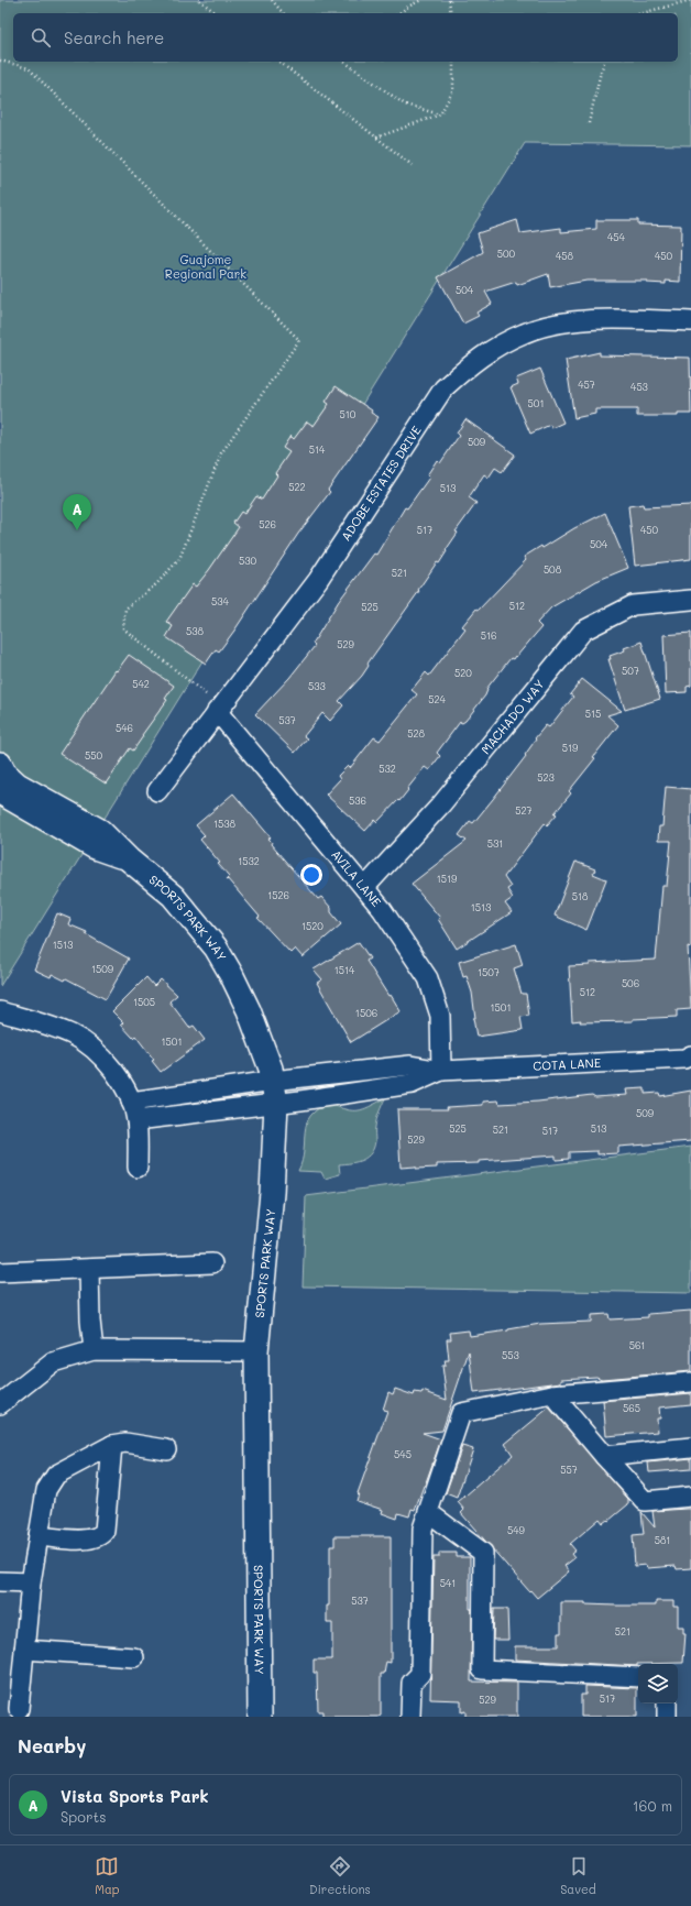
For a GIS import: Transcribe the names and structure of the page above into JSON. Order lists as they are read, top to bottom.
{
  "streets": {
    "street": [
      "ADOBE ESTATES DRIVE",
      "MACHADO WAY",
      "AVILA LANE",
      "SPORTS PARK WAY",
      "COTA LANE"
    ]
  },
  "crossings": [
    ["ADOBE ESTATES DRIVE", "AVILA LANE"],
    ["MACHADO WAY", "AVILA LANE"],
    ["AVILA LANE", "COTA LANE"],
    ["SPORTS PARK WAY", "COTA LANE"]
  ],
  "parks": ["Guajome Regional Park"],
  "house_numbers": [
    "454",
    "500",
    "458",
    "450",
    "504",
    "457",
    "453",
    "501",
    "510",
    "509",
    "514",
    "522",
    "513",
    "526",
    "517",
    "450",
    "504",
    "530",
    "508",
    "521",
    "534",
    "512",
    "525",
    "538",
    "516",
    "529",
    "507",
    "520",
    "542",
    "533",
    "524",
    "515",
    "537",
    "546",
    "528",
    "519",
    "550",
    "532",
    "523",
    "536",
    "527",
    "1538",
    "531",
    "1532",
    "1519",
    "1526",
    "518",
    "1513",
    "1520",
    "1513",
    "1509",
    "1514",
    "1507",
    "506",
    "512",
    "1505",
    "1501",
    "1506",
    "1501",
    "509",
    "525",
    "513",
    "521",
    "517",
    "529",
    "561",
    "553",
    "565",
    "545",
    "557",
    "549",
    "581",
    "541",
    "537",
    "521",
    "517",
    "529"
  ],
  "page": {
    "search": "Search here",
    "pins": "A",
    "heading": "Nearby",
    "list": [
      {
        "mark": "A",
        "name": "Vista Sports Park",
        "note": "Sports",
        "value": "160 m"
      }
    ],
    "nav": ["Map", "Directions", "Saved"]
  }
}
